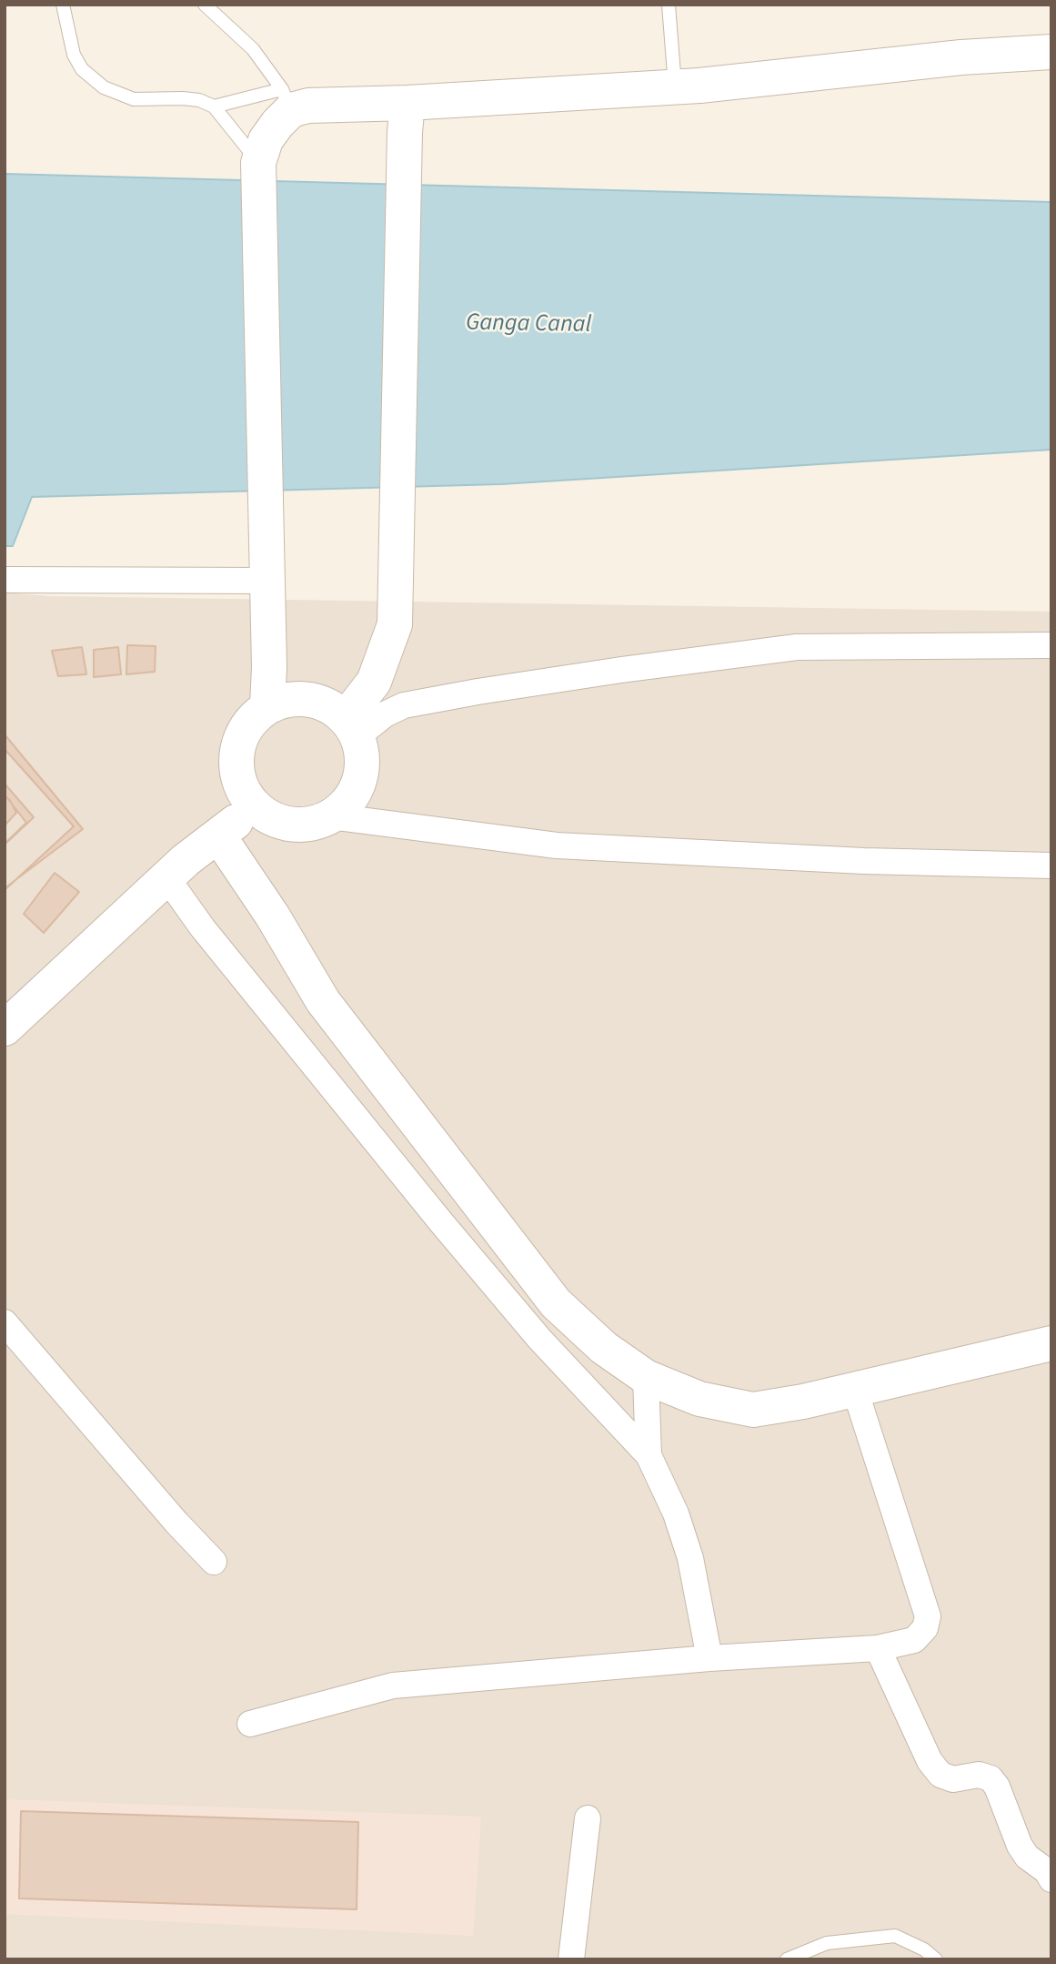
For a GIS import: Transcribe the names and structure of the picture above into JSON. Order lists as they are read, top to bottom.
{
  "water": ["Ganga Canal"]
}
